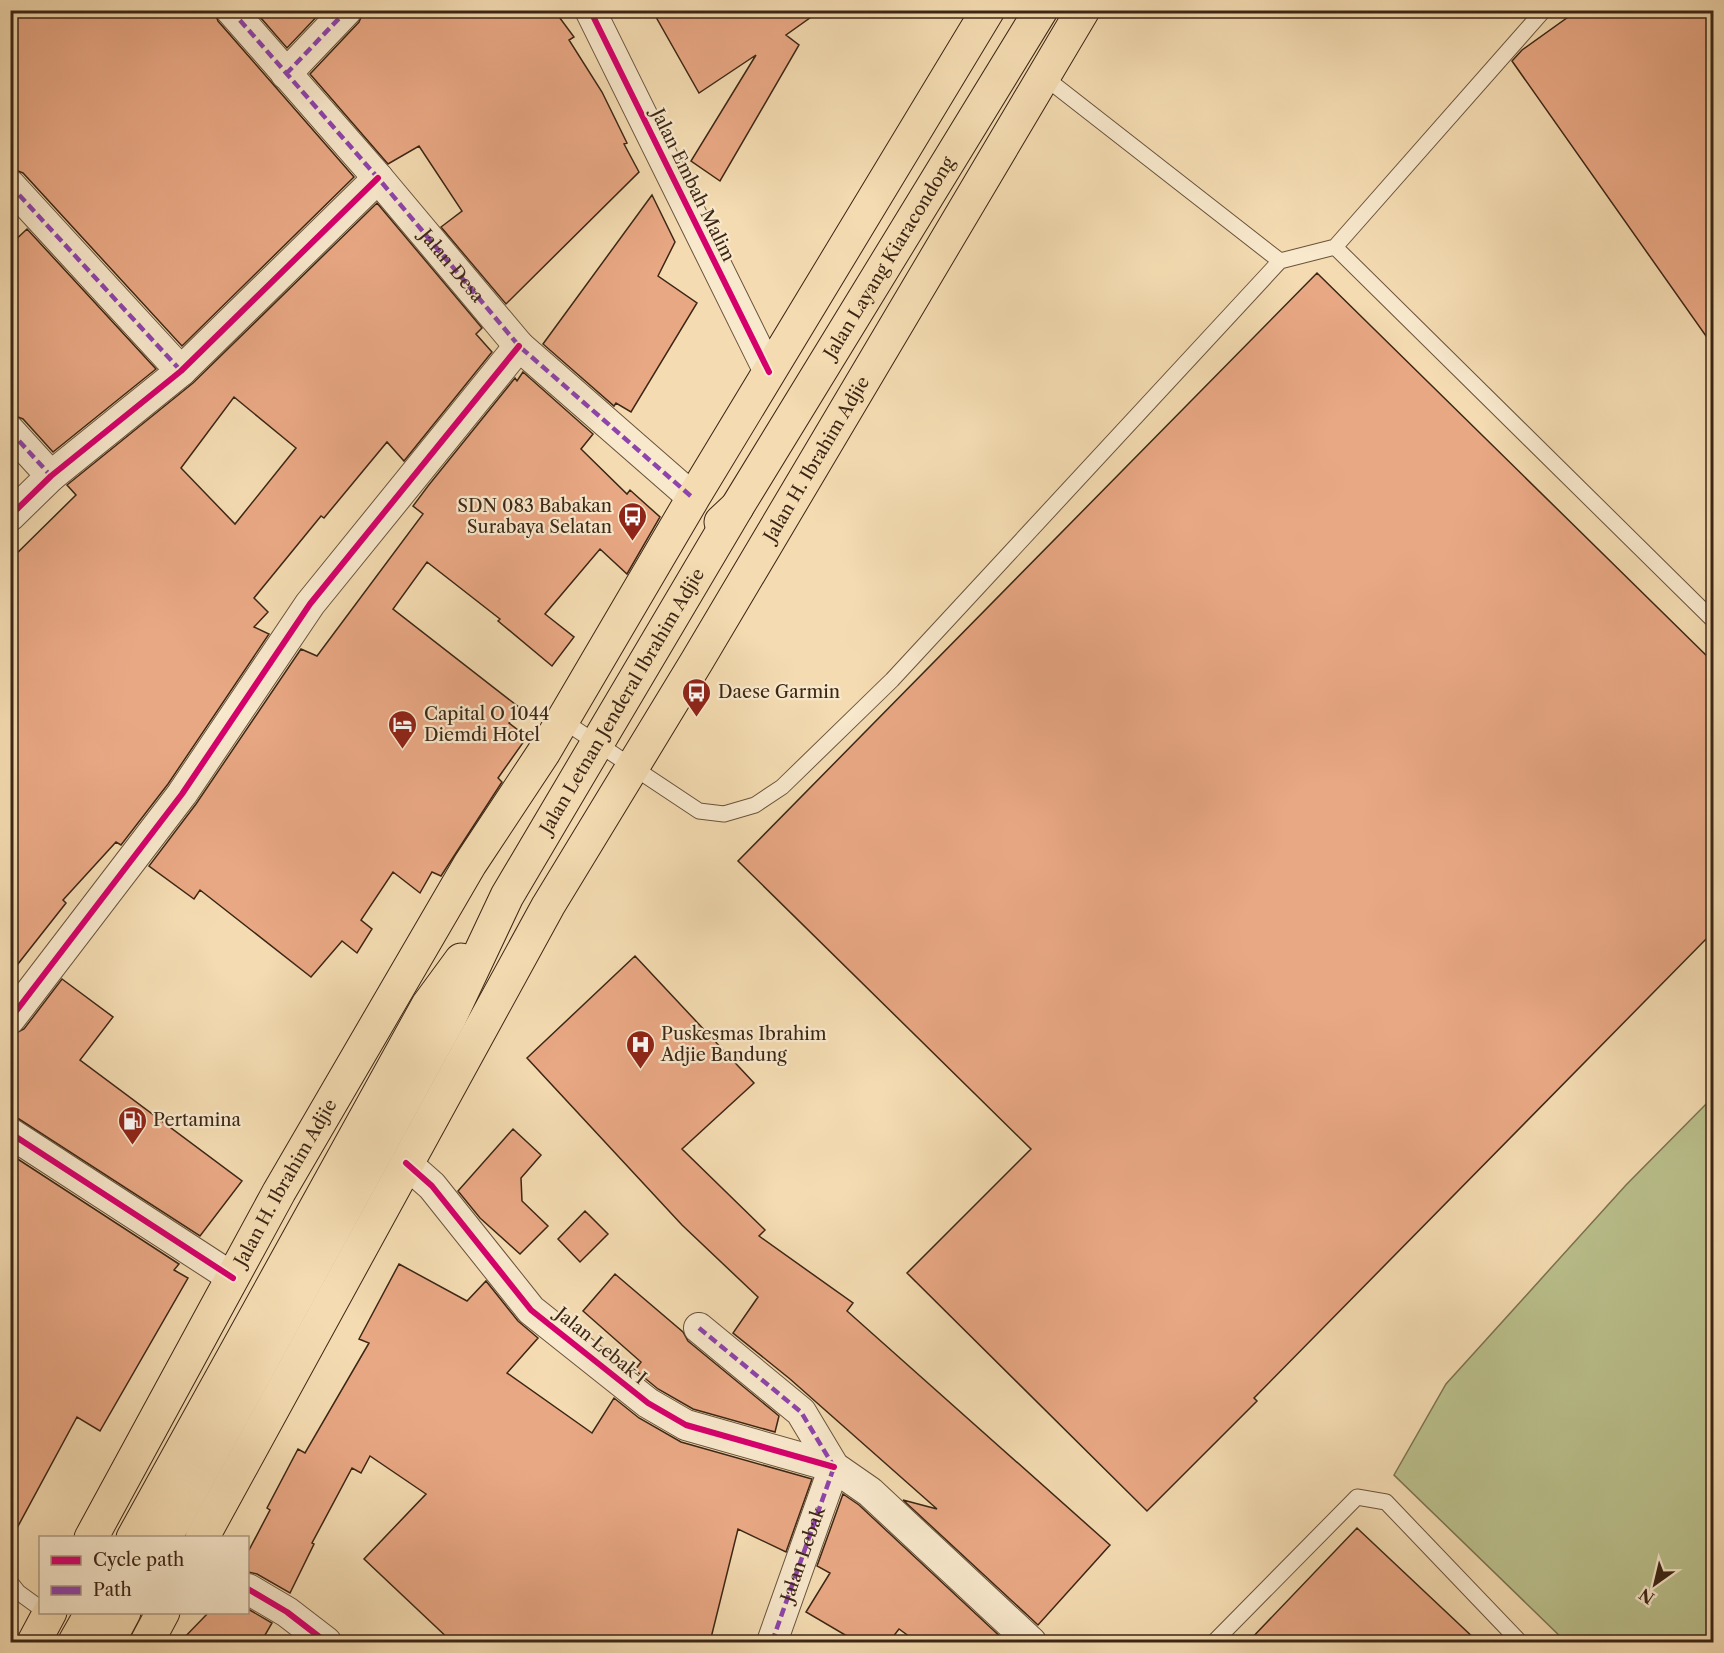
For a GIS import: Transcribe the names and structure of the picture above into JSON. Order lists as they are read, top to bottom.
{
  "streets": {
    "main road": ["Jalan Layang Kiaracondong", "Jalan H. Ibrahim Adjie", "Jalan Letnan Jenderal Ibrahim Adjie"],
    "street": [
      "Jalan Embah Malim",
      "Jalan Desa",
      "Jalan Lebak I",
      "Jalan Lebak"
    ]
  },
  "crossings": [
    ["Jalan Embah Malim", "Jalan H. Ibrahim Adjie"],
    ["Jalan Layang Kiaracondong", "Jalan H. Ibrahim Adjie"],
    ["Jalan Layang Kiaracondong", "Jalan Letnan Jenderal Ibrahim Adjie"],
    ["Jalan Desa", "Jalan H. Ibrahim Adjie"],
    ["Jalan H. Ibrahim Adjie", "Jalan Letnan Jenderal Ibrahim Adjie"],
    ["Jalan H. Ibrahim Adjie", "Jalan Lebak I"],
    ["Jalan Lebak I", "Jalan Lebak"]
  ],
  "places": {
    "bus stop": ["SDN 083 Babakan Surabaya Selatan", "Daese Garmin"],
    "hotel": ["Capital O 1044 Diemdi Hotel"],
    "hospital": ["Puskesmas Ibrahim Adjie Bandung"],
    "fuel station": ["Pertamina"]
  },
  "legend": ["Cycle path", "Path"],
  "north": "bottom left"
}
